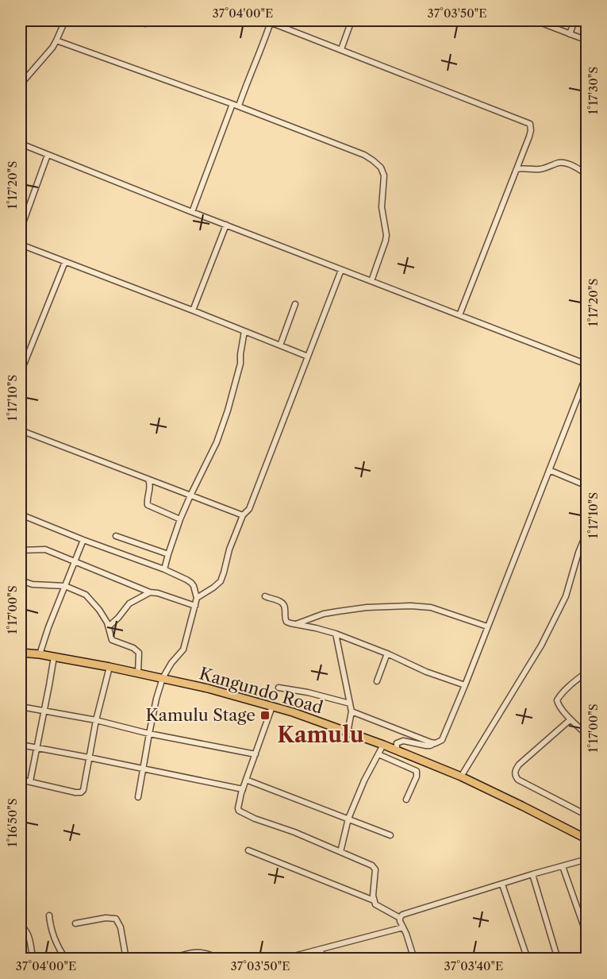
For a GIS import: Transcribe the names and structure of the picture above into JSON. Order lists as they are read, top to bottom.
{
  "streets": {
    "highway": ["Kangundo Road"]
  },
  "districts": ["Kamulu"],
  "places": {
    "transit": ["Kamulu Stage"]
  },
  "coordinates": [
    "37°04'00\"E",
    "37°03'50\"E",
    "1°17'30\"S",
    "1°17'20\"S",
    "1°17'10\"S",
    "1°17'00\"S",
    "1°16'50\"S",
    "37°03'40\"E"
  ]
}
